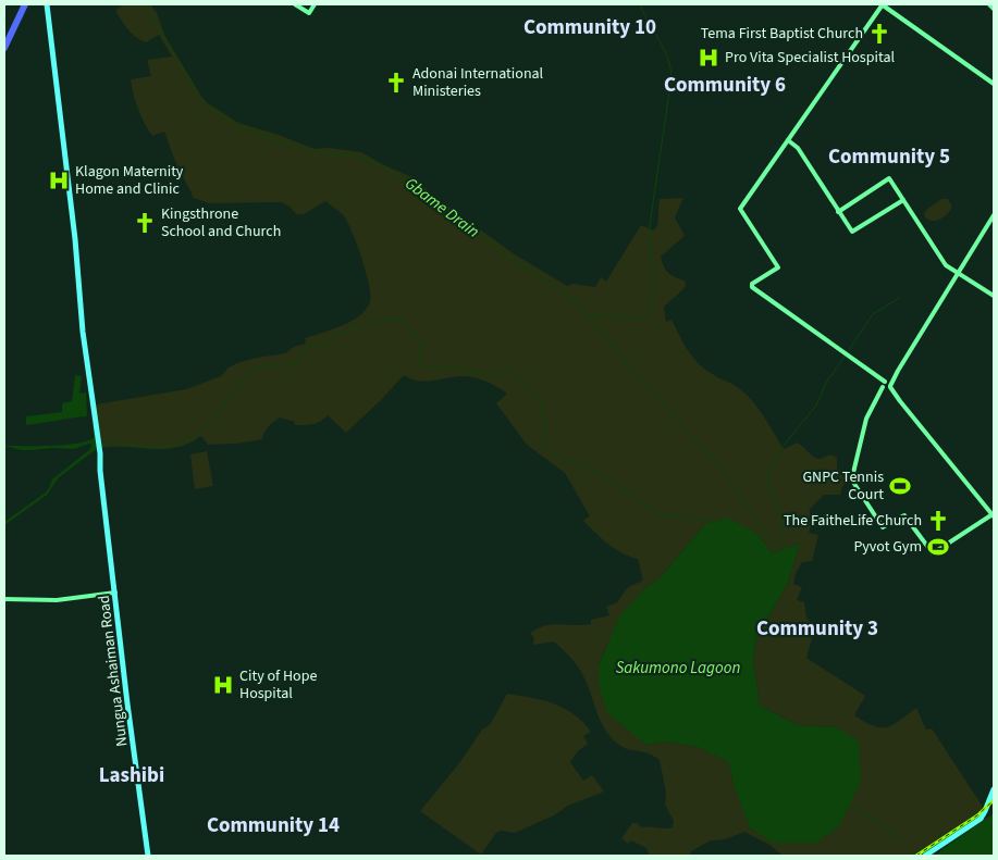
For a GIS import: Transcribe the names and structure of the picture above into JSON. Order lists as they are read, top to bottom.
{
  "streets": {
    "main road": ["Nungua Ashaiman Road"]
  },
  "districts": [
    "Community 10",
    "Community 6",
    "Community 5",
    "Community 3",
    "Lashibi",
    "Community 14"
  ],
  "water": ["Gbame Drain", "Sakumono Lagoon"],
  "places": {
    "church": [
      "Tema First Baptist Church",
      "Adonai International Ministeries",
      "Kingsthrone School and Church",
      "The FaitheLife Church"
    ],
    "hospital": ["Pro Vita Specialist Hospital", "Klagon Maternity Home and Clinic", "City of Hope Hospital"],
    "sports": ["GNPC Tennis Court", "Pyvot Gym"]
  }
}
